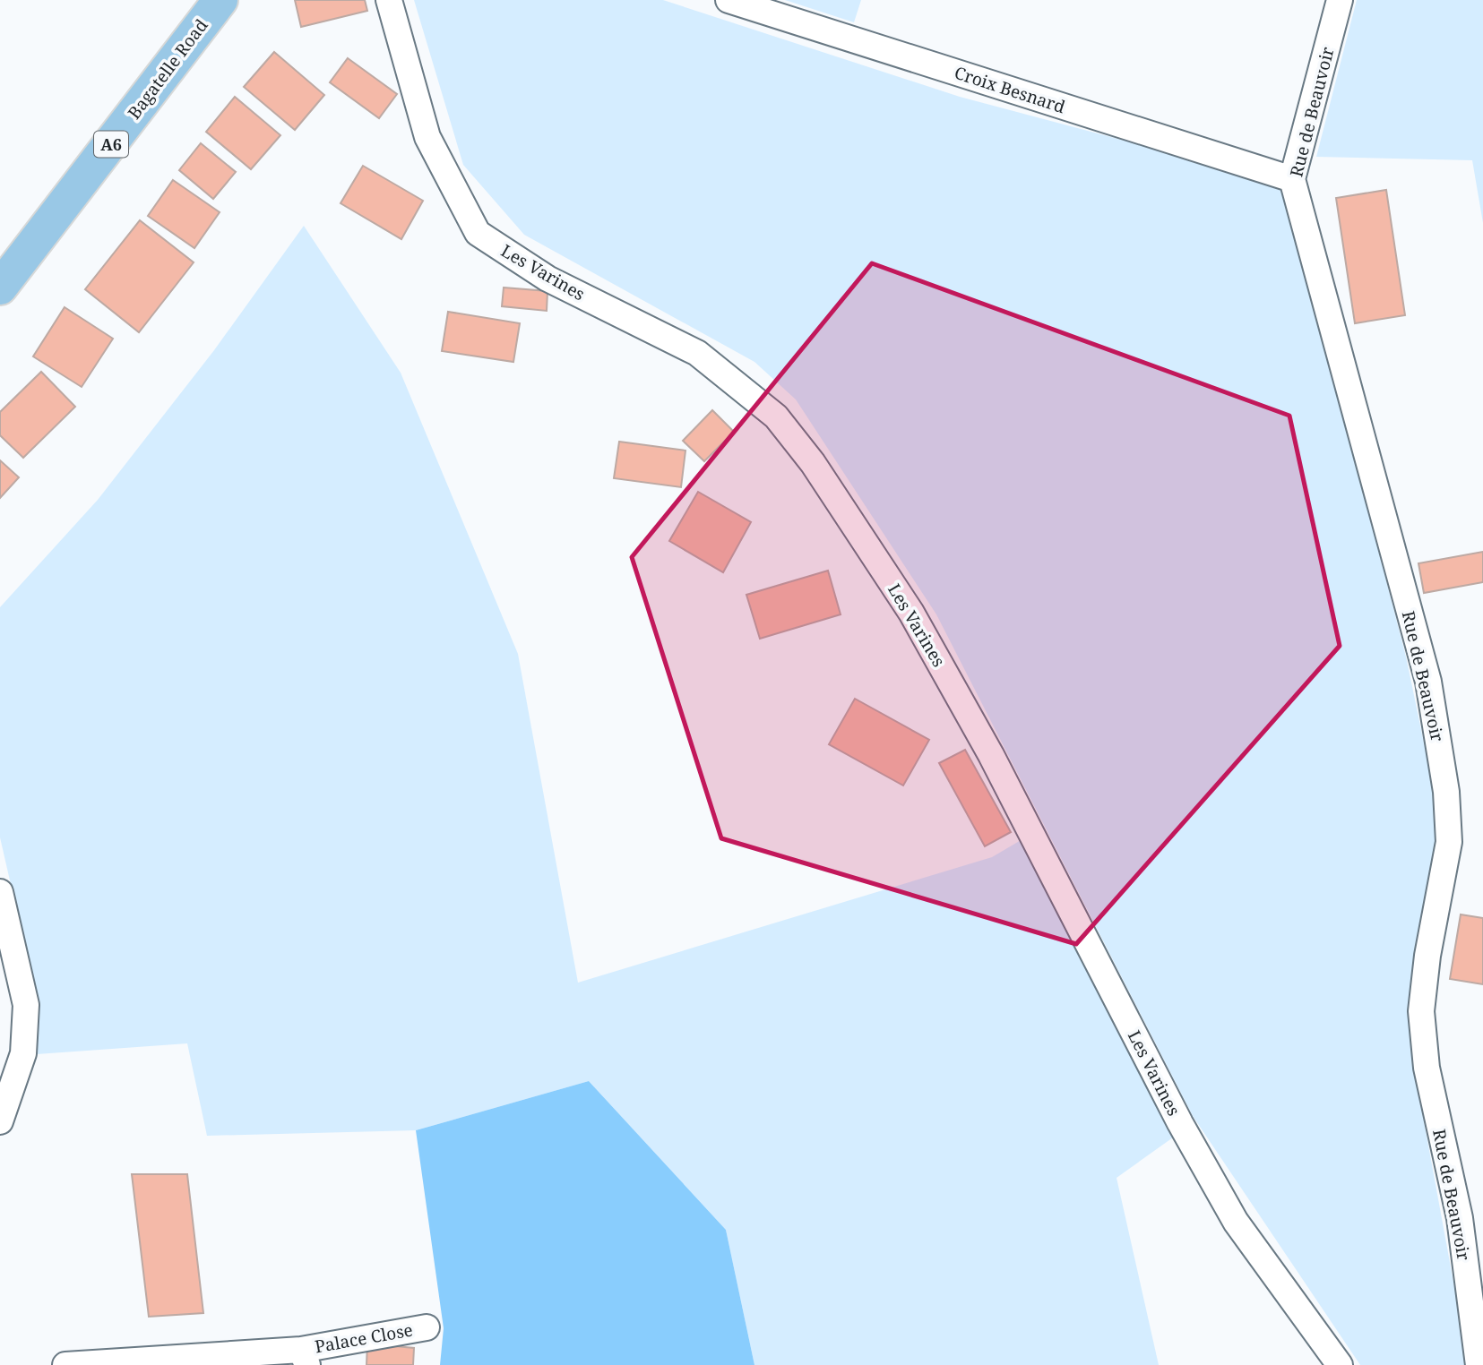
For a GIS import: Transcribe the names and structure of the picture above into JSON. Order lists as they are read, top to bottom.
{
  "streets": {
    "main road": ["Bagatelle Road", "A6"],
    "street": [
      "Croix Besnard",
      "Rue de Beauvoir",
      "Les Varines",
      "Palace Close"
    ]
  },
  "crossings": [
    ["Croix Besnard", "Rue de Beauvoir"]
  ]
}
